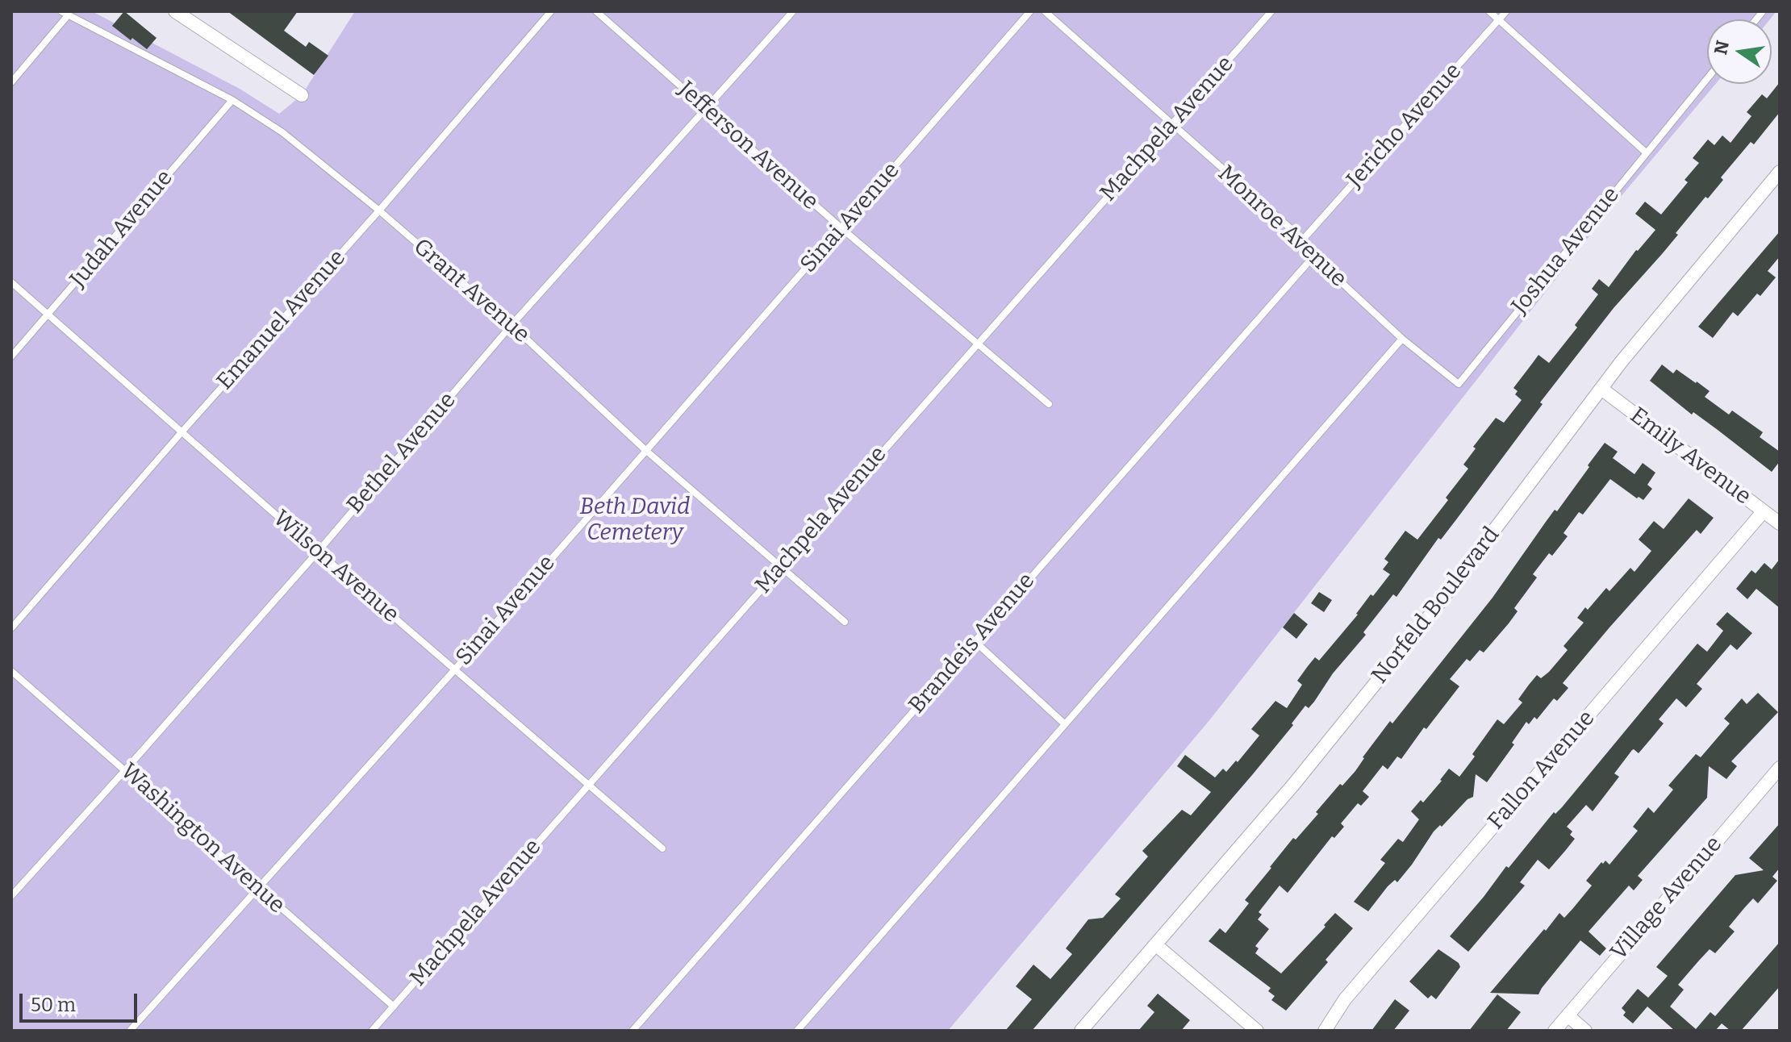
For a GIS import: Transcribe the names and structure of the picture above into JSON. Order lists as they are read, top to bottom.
{
  "streets": {
    "street": [
      "Emily Avenue",
      "Norfeld Boulevard",
      "Fallon Avenue",
      "Village Avenue"
    ],
    "lane": [
      "Jericho Avenue",
      "Machpela Avenue",
      "Jefferson Avenue",
      "Sinai Avenue",
      "Monroe Avenue",
      "Judah Avenue",
      "Joshua Avenue",
      "Grant Avenue",
      "Emanuel Avenue",
      "Bethel Avenue",
      "Wilson Avenue",
      "Brandeis Avenue",
      "Washington Avenue"
    ]
  },
  "crossings": [
    ["Jericho Avenue", "Monroe Avenue"],
    ["Machpela Avenue", "Jefferson Avenue"],
    ["Machpela Avenue", "Monroe Avenue"],
    ["Machpela Avenue", "Grant Avenue"],
    ["Machpela Avenue", "Wilson Avenue"],
    ["Machpela Avenue", "Washington Avenue"],
    ["Jefferson Avenue", "Sinai Avenue"],
    ["Jefferson Avenue", "Bethel Avenue"],
    ["Sinai Avenue", "Grant Avenue"],
    ["Sinai Avenue", "Wilson Avenue"],
    ["Sinai Avenue", "Washington Avenue"],
    ["Monroe Avenue", "Joshua Avenue"],
    ["Monroe Avenue", "Brandeis Avenue"],
    ["Judah Avenue", "Grant Avenue"],
    ["Judah Avenue", "Wilson Avenue"],
    ["Grant Avenue", "Emanuel Avenue"],
    ["Grant Avenue", "Bethel Avenue"],
    ["Emanuel Avenue", "Wilson Avenue"],
    ["Bethel Avenue", "Wilson Avenue"],
    ["Bethel Avenue", "Washington Avenue"],
    ["Emily Avenue", "Norfeld Boulevard"],
    ["Emily Avenue", "Fallon Avenue"]
  ],
  "parks": ["Beth David Cemetery"],
  "scale_bar": "50 m",
  "north": "left"
}
